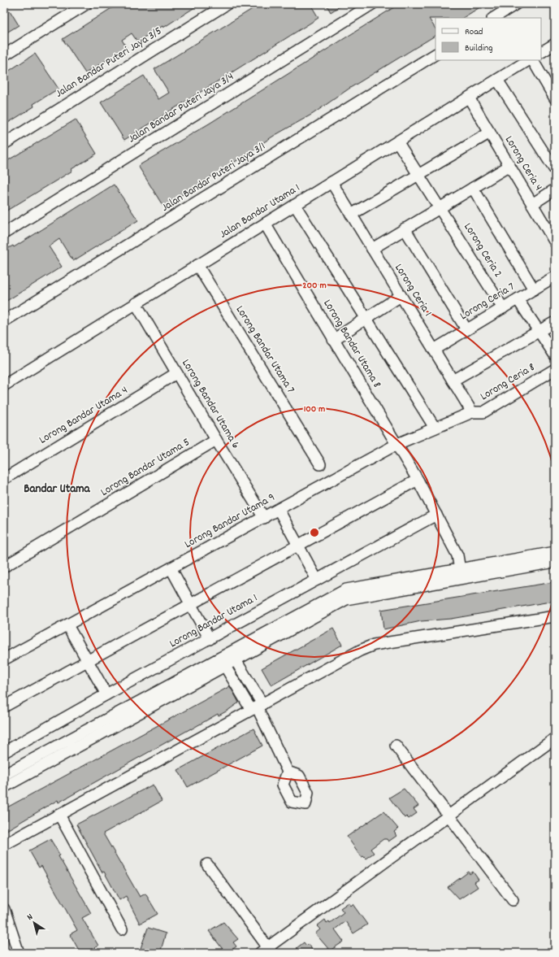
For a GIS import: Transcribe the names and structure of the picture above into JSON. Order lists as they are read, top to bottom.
{
  "streets": {
    "street": [
      "Jalan Bandar Puteri Jaya 3/5",
      "Jalan Bandar Puteri Jaya 3/4",
      "Lorong Ceria 4",
      "Jalan Bandar Puteri Jaya 3/1",
      "Jalan Bandar Utama 1",
      "Lorong Ceria 2",
      "Lorong Ceria 1",
      "Lorong Ceria 7",
      "Lorong Bandar Utama 8",
      "Lorong Bandar Utama 7",
      "Lorong Ceria 8",
      "Lorong Bandar Utama 6",
      "Lorong Bandar Utama 4",
      "Lorong Bandar Utama 5",
      "Lorong Bandar Utama 9",
      "Lorong Bandar Utama 1"
    ]
  },
  "crossings": [
    ["Lorong Ceria 4", "Jalan Bandar Utama 1"],
    ["Jalan Bandar Utama 1", "Lorong Ceria 2"],
    ["Jalan Bandar Utama 1", "Lorong Ceria 1"],
    ["Jalan Bandar Utama 1", "Lorong Bandar Utama 8"],
    ["Jalan Bandar Utama 1", "Lorong Bandar Utama 7"],
    ["Jalan Bandar Utama 1", "Lorong Bandar Utama 6"],
    ["Lorong Ceria 2", "Lorong Ceria 7"],
    ["Lorong Ceria 1", "Lorong Ceria 7"],
    ["Lorong Ceria 1", "Lorong Ceria 8"],
    ["Lorong Ceria 1", "Lorong Bandar Utama 9"],
    ["Lorong Bandar Utama 8", "Lorong Bandar Utama 9"],
    ["Lorong Bandar Utama 8", "Lorong Bandar Utama 1"],
    ["Lorong Ceria 8", "Lorong Bandar Utama 9"],
    ["Lorong Bandar Utama 6", "Lorong Bandar Utama 4"],
    ["Lorong Bandar Utama 6", "Lorong Bandar Utama 5"],
    ["Lorong Bandar Utama 6", "Lorong Bandar Utama 9"]
  ],
  "districts": ["Bandar Utama"],
  "legend": ["Road", "Building"],
  "north": "top left",
  "rings": ["200 m", "100 m"]
}
